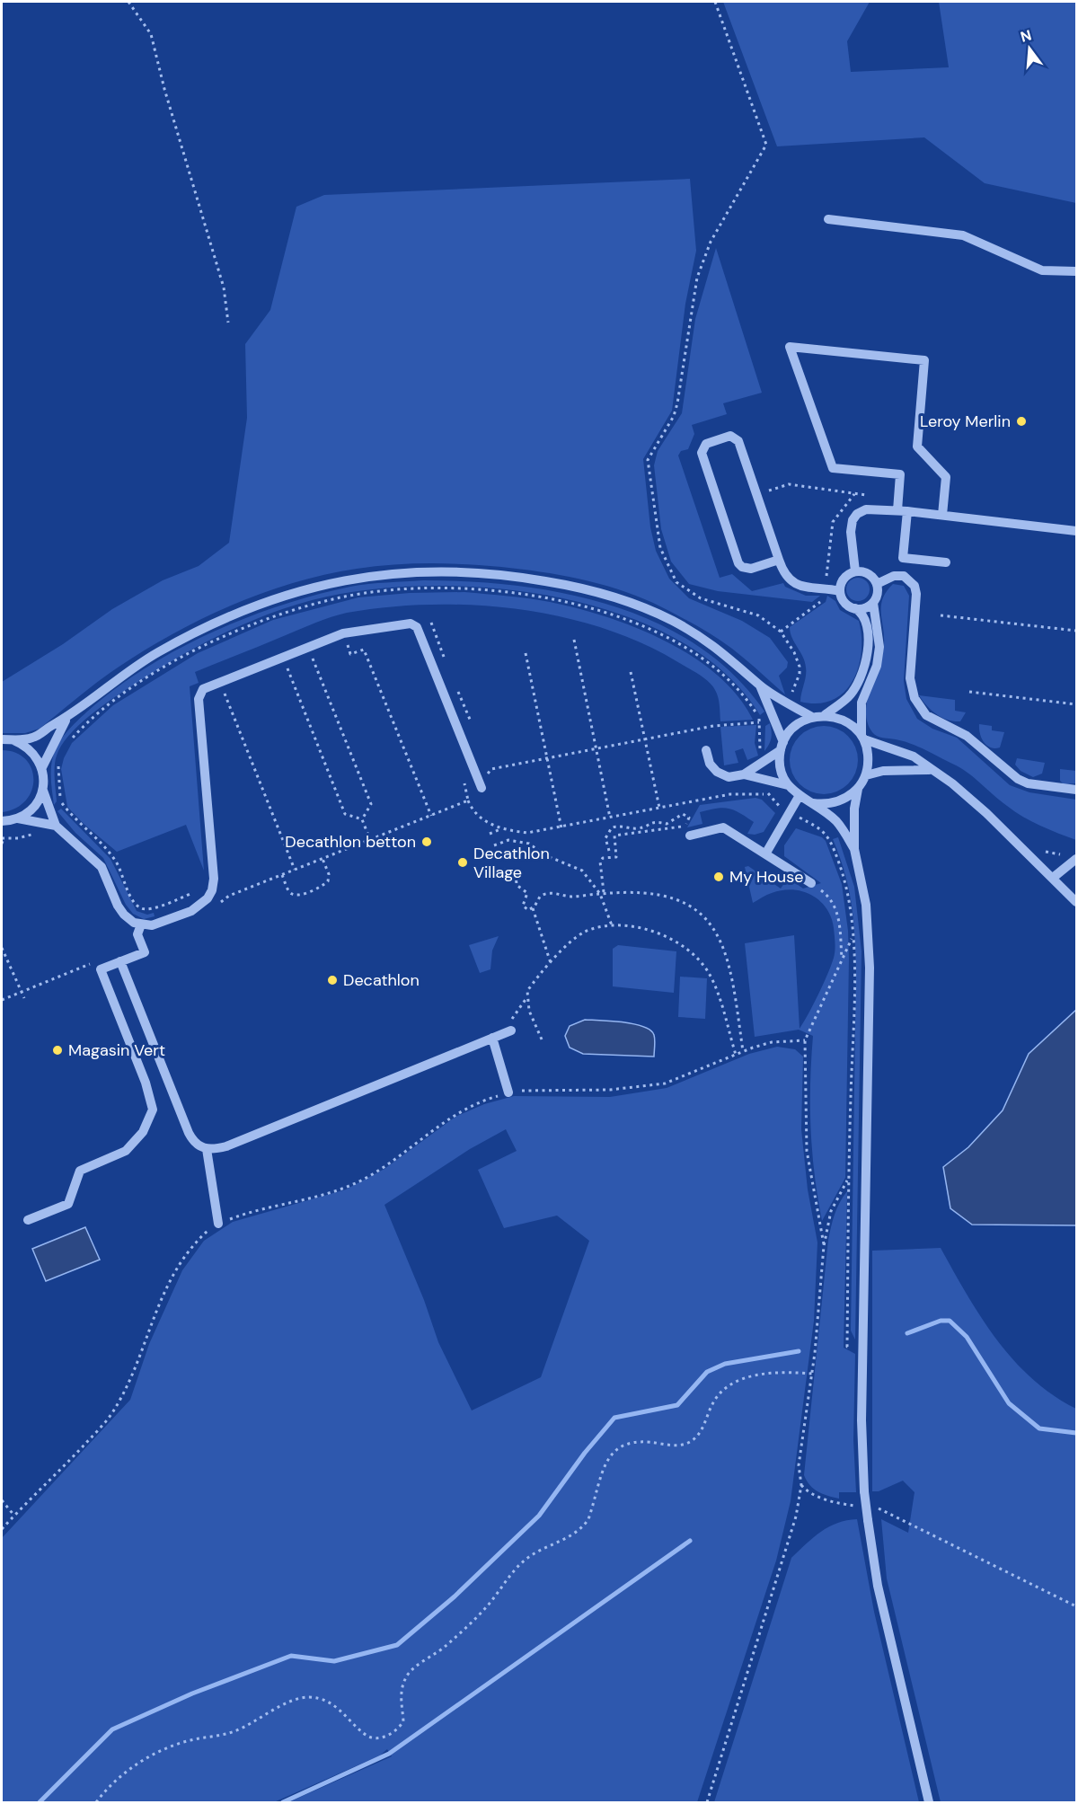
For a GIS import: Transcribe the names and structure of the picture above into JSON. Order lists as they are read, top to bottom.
{
  "places": [
    "Leroy Merlin",
    "Decathlon betton",
    "Decathlon Village",
    "My House",
    "Decathlon",
    "Magasin Vert"
  ],
  "north": "top"
}
